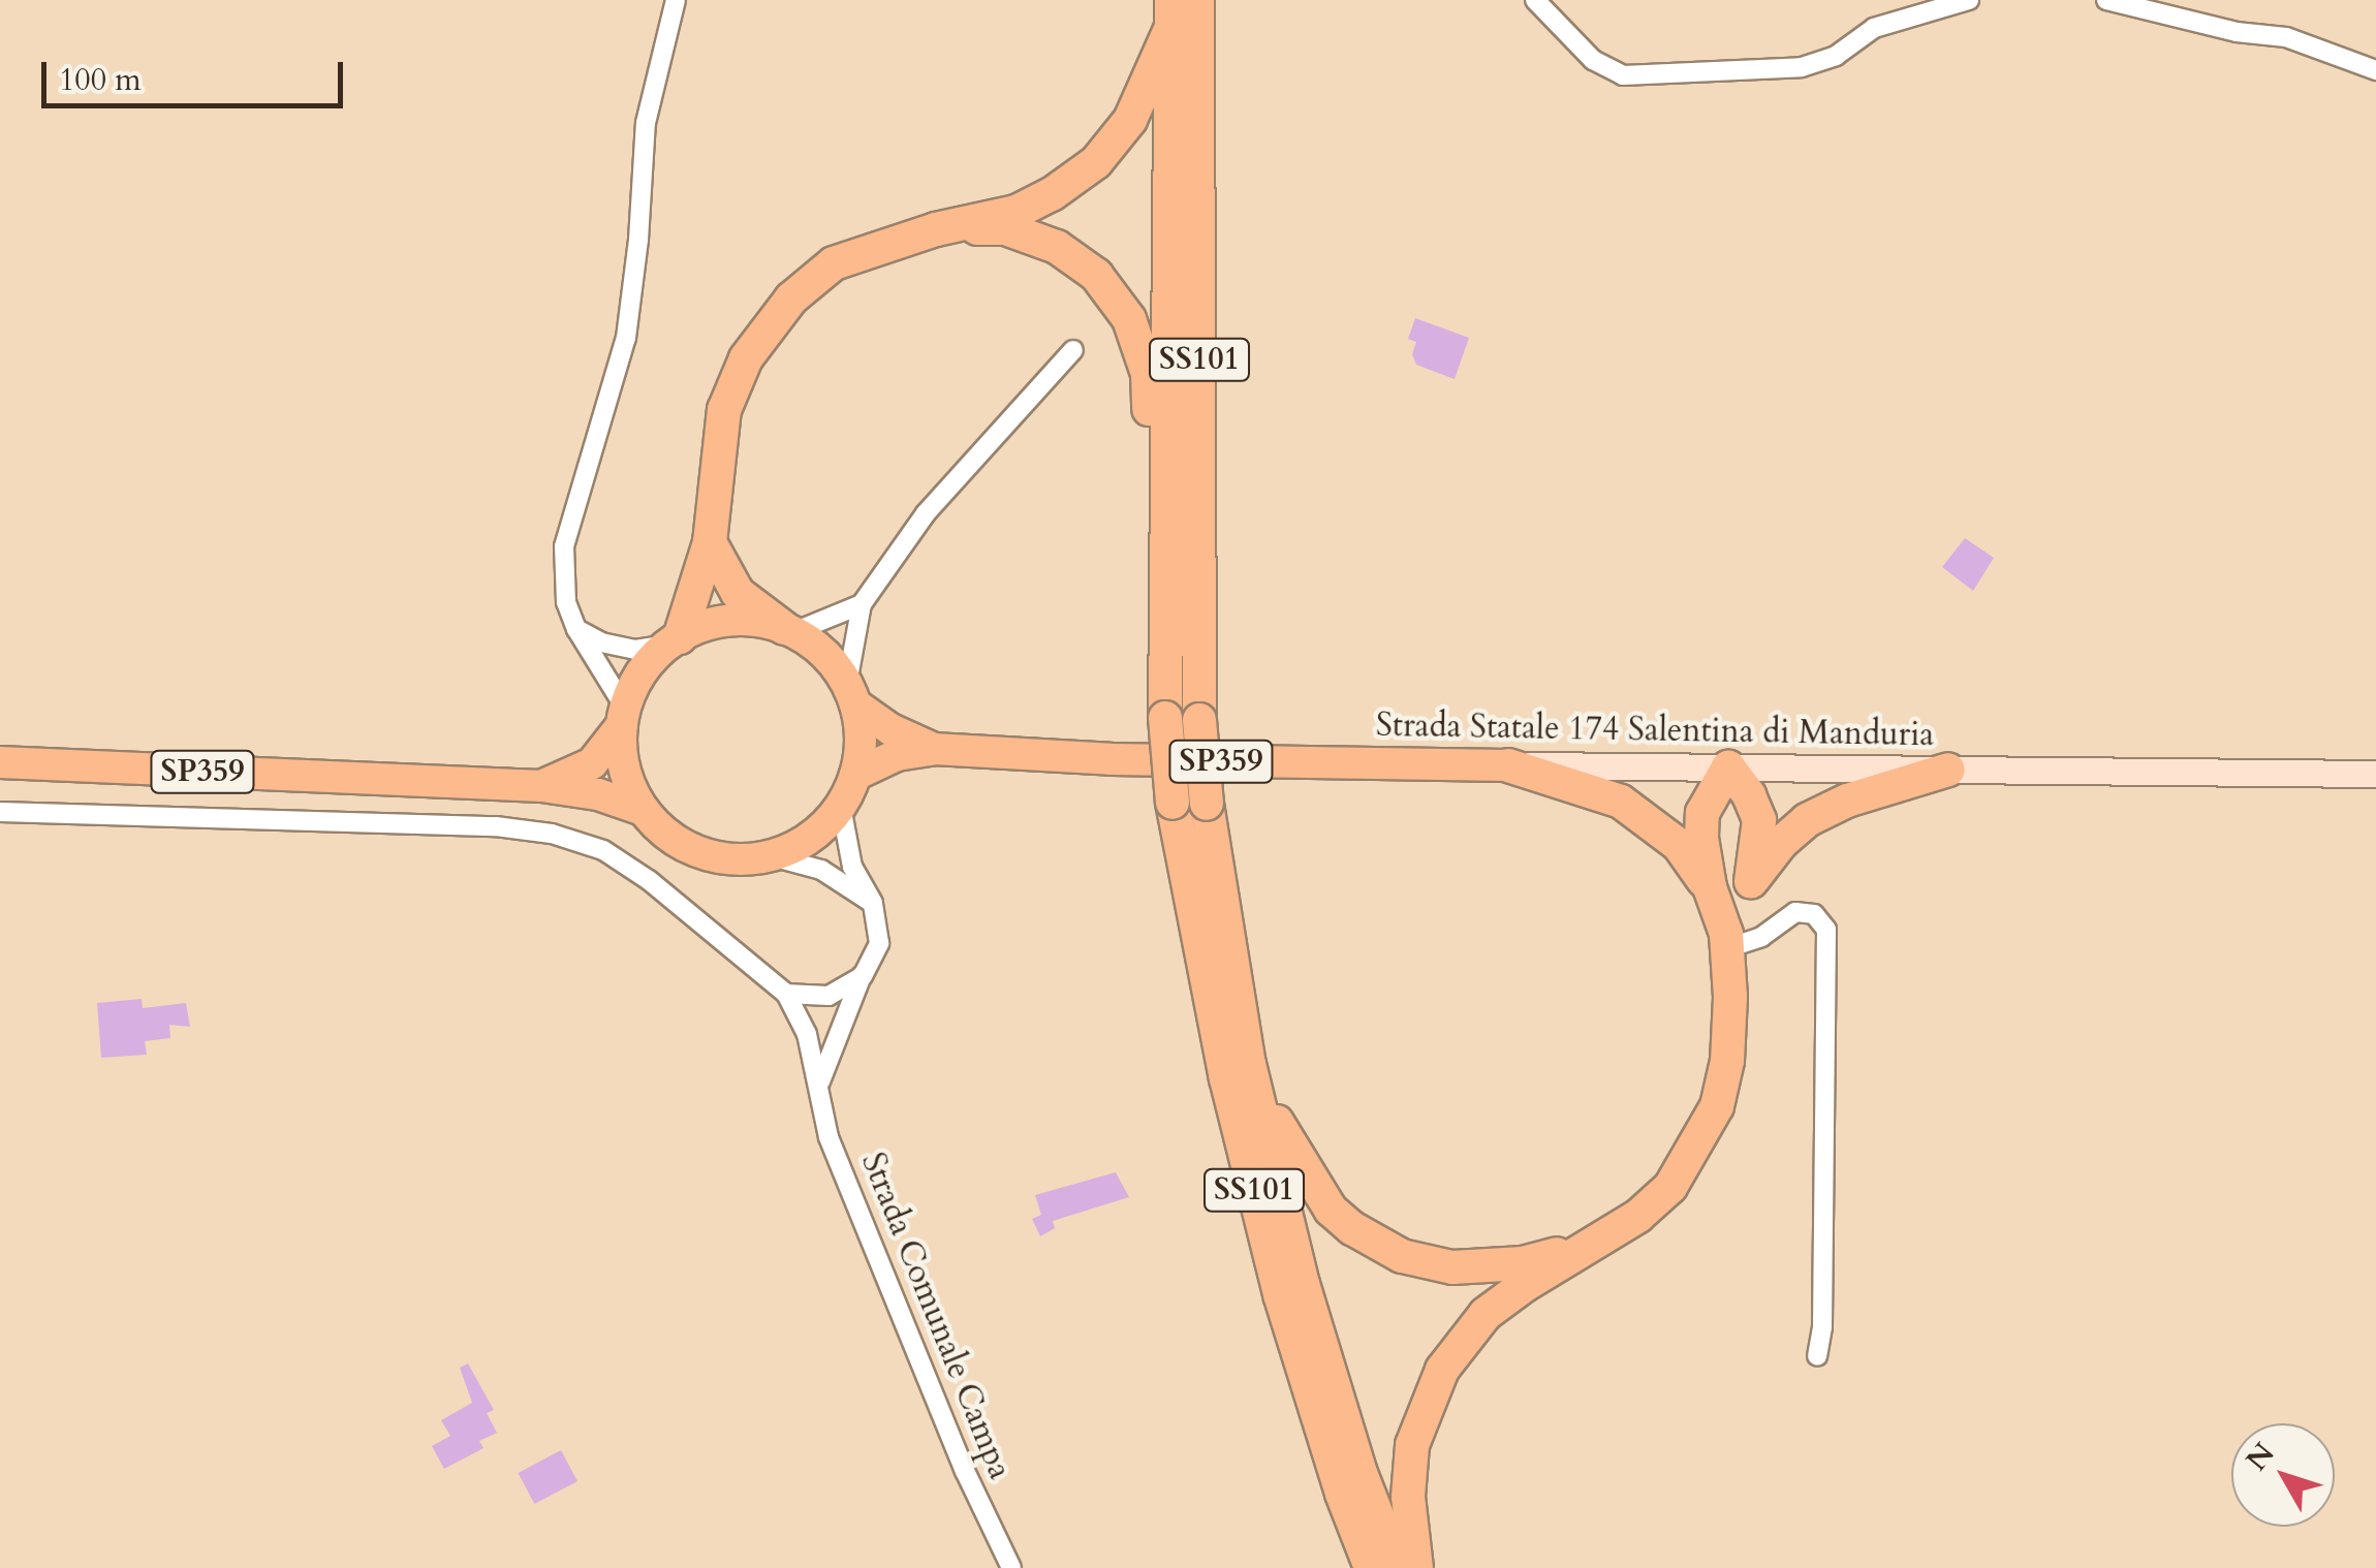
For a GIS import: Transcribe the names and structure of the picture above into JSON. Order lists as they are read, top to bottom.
{
  "streets": {
    "highway": ["SS101"],
    "main road": ["Strada Statale 174 Salentina di Manduria", "SP359"],
    "street": ["Strada Comunale Campa"]
  },
  "crossings": [
    ["Strada Statale 174 Salentina di Manduria", "SP359"]
  ],
  "scale_bar": "100 m",
  "north": "top left"
}
